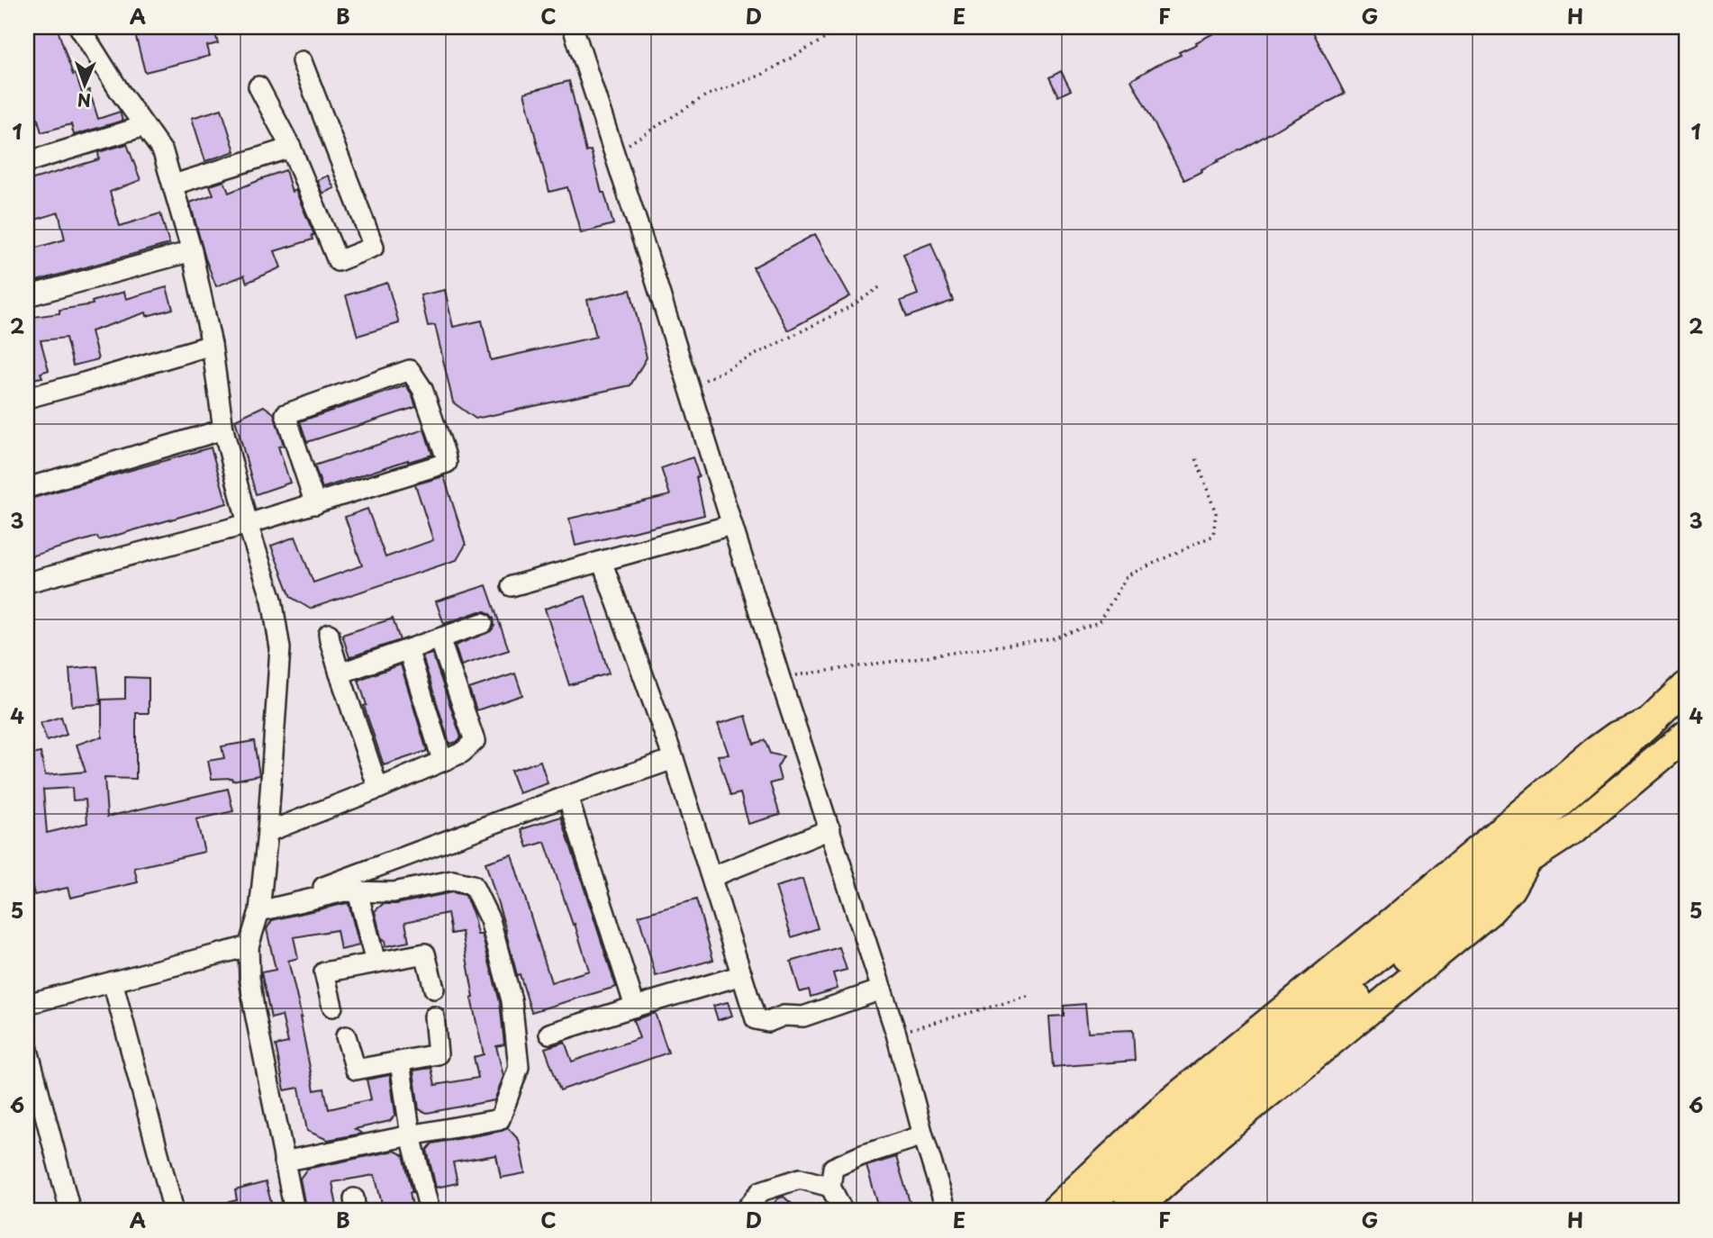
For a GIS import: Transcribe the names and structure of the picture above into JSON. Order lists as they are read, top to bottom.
{
  "north": "bottom",
  "grid": {
    "columns": [
      "A",
      "B",
      "C",
      "D",
      "E",
      "F",
      "G",
      "H"
    ],
    "rows": [
      "1",
      "2",
      "3",
      "4",
      "5",
      "6"
    ]
  }
}
